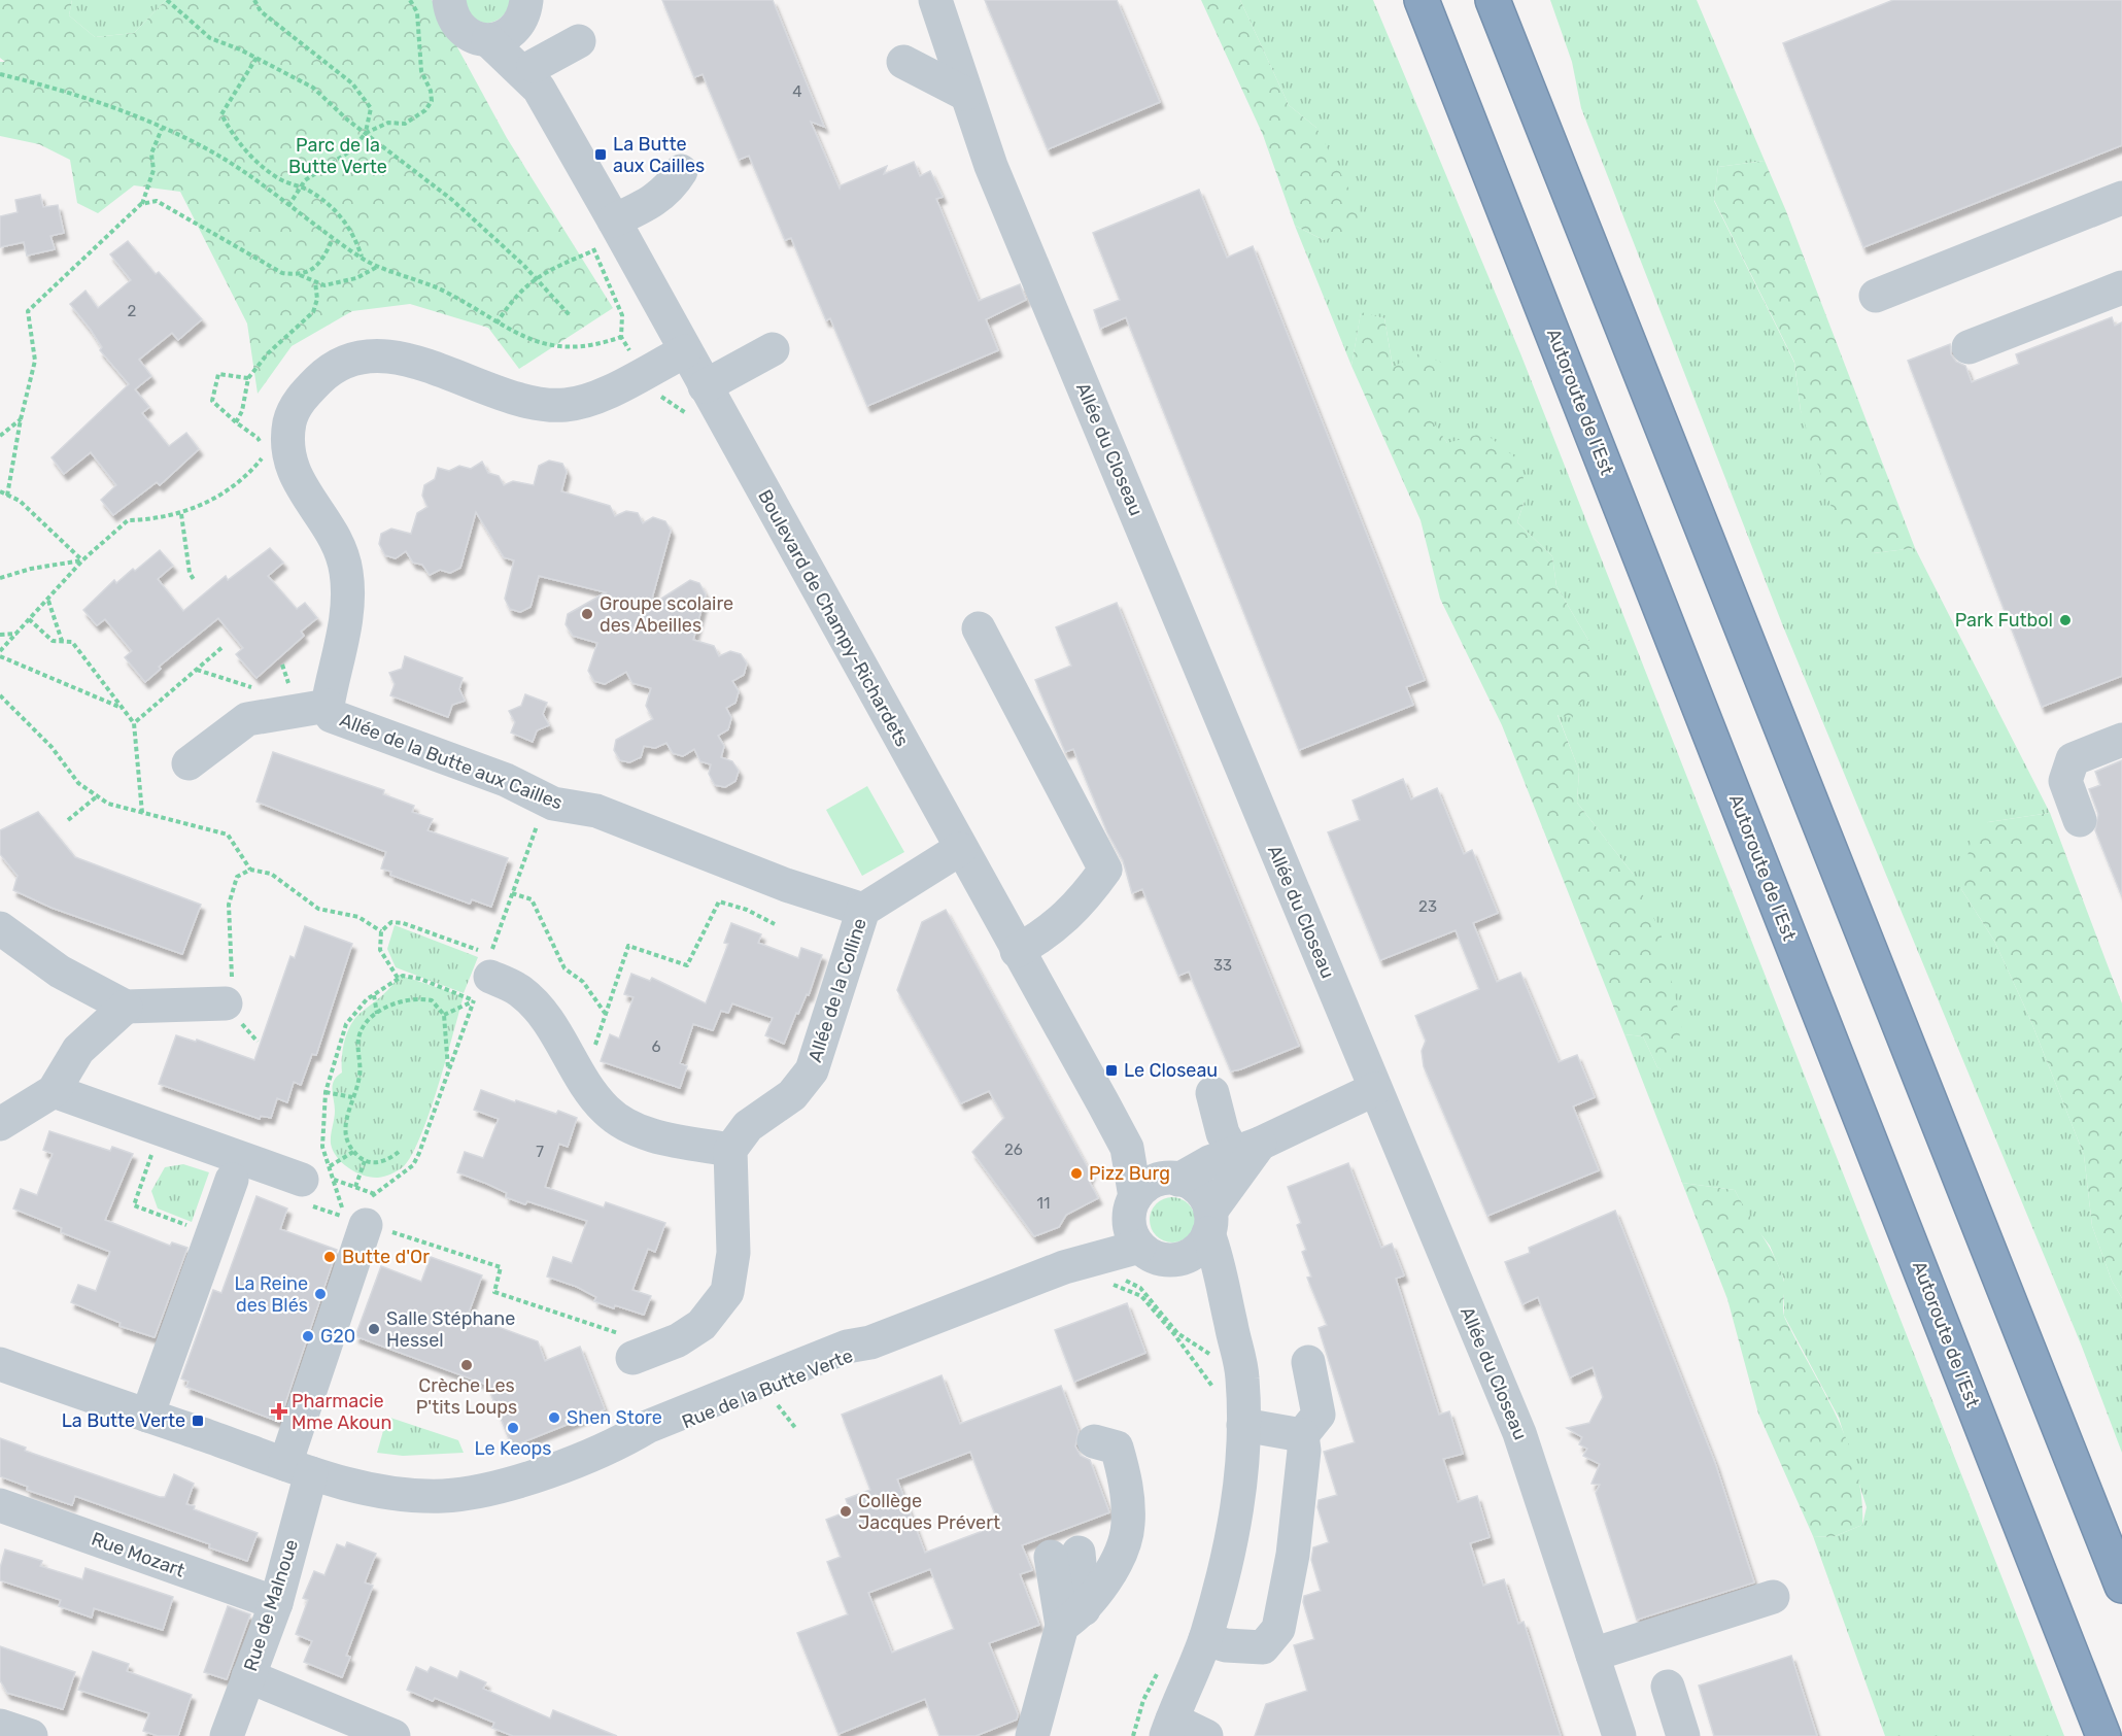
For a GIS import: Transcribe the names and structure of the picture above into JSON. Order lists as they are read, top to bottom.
{
  "streets": {
    "highway": ["Autoroute de l’Est"],
    "street": [
      "Allée du Closeau",
      "Boulevard de Champy-Richardets",
      "Allée de la Butte aux Cailles",
      "Allée de la Colline",
      "Rue de la Butte Verte",
      "Rue Mozart",
      "Rue de Malnoue"
    ]
  },
  "crossings": [
    ["Boulevard de Champy-Richardets", "Allée de la Butte aux Cailles"],
    ["Boulevard de Champy-Richardets", "Allée de la Colline"],
    ["Boulevard de Champy-Richardets", "Rue de la Butte Verte"],
    ["Allée de la Butte aux Cailles", "Allée de la Colline"],
    ["Rue de la Butte Verte", "Rue de Malnoue"],
    ["Rue Mozart", "Rue de Malnoue"]
  ],
  "parks": ["Parc de la Butte Verte"],
  "places": {
    "transit": ["La Butte aux Cailles", "Le Closeau", "La Butte Verte"],
    "other": [
      "Groupe scolaire des Abeilles",
      "Park Futbol",
      "Pizz Burg",
      "Butte d'Or",
      "La Reine des Blés",
      "Salle Stéphane Hessel",
      "G20",
      "Crèche Les P'tits Loups",
      "Shen Store",
      "Le Keops",
      "Collège Jacques Prévert"
    ],
    "health": ["Pharmacie Mme Akoun"]
  },
  "house_numbers": [
    "4",
    "2",
    "23",
    "33",
    "6",
    "26",
    "7",
    "11"
  ]
}
